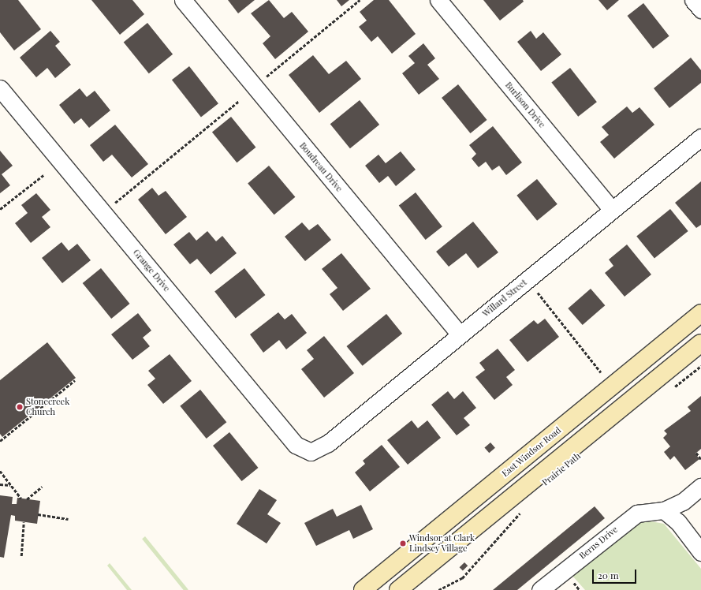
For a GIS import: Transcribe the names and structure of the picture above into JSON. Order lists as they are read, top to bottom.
{
  "streets": {
    "main road": ["East Windsor Road"],
    "street": [
      "Burlison Drive",
      "Boudreau Drive",
      "Grange Drive",
      "Willard Street",
      "Berns Drive"
    ]
  },
  "crossings": [
    ["Burlison Drive", "Willard Street"],
    ["Boudreau Drive", "Willard Street"],
    ["Grange Drive", "Willard Street"]
  ],
  "places": ["Stonecreek Church", "Windsor at Clark Lindsey Village"],
  "scale_bar": "20 m"
}
